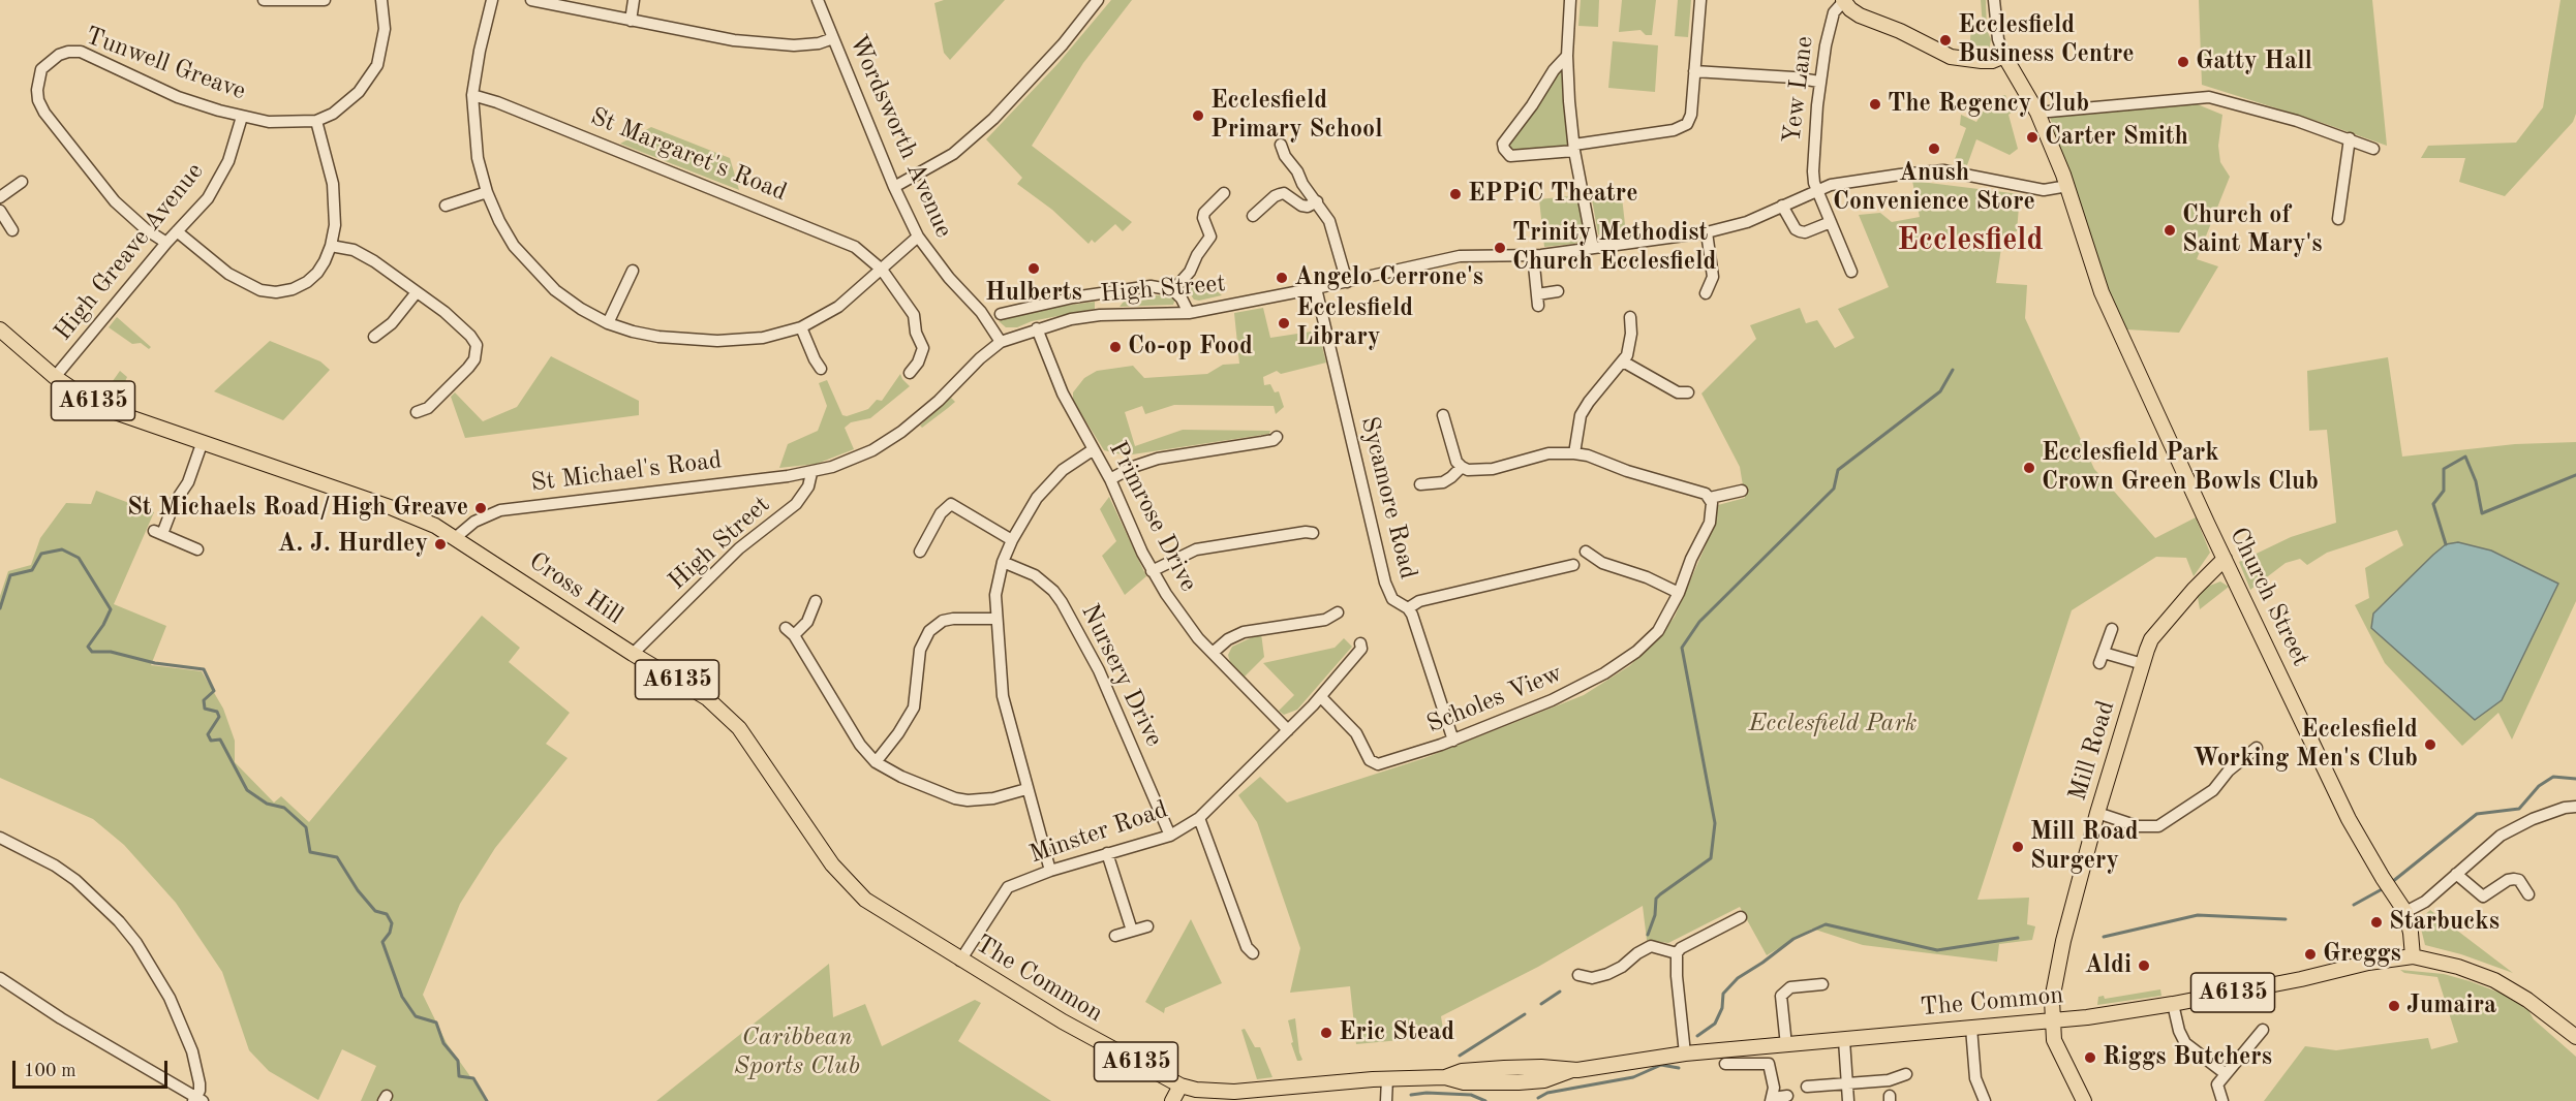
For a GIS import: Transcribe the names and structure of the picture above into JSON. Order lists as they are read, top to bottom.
{
  "streets": {
    "main road": [
      "A6135",
      "Cross Hill",
      "Church Street",
      "Mill Road",
      "The Common"
    ],
    "street": [
      "Tunwell Greave",
      "Yew Lane",
      "Wordsworth Avenue",
      "St Margaret's Road",
      "High Greave Avenue",
      "High Street",
      "St Michael's Road",
      "Sycamore Road",
      "Primrose Drive",
      "Nursery Drive",
      "Scholes View",
      "Minster Road"
    ]
  },
  "crossings": [
    ["Tunwell Greave", "High Greave Avenue"],
    ["Yew Lane", "High Street"],
    ["Wordsworth Avenue", "High Street"],
    ["High Greave Avenue", "A6135"],
    ["High Street", "St Michael's Road"],
    ["High Street", "Sycamore Road"],
    ["High Street", "Primrose Drive"],
    ["High Street", "Cross Hill"],
    ["High Street", "Church Street"],
    ["A6135", "Cross Hill"],
    ["A6135", "Church Street"],
    ["A6135", "The Common"],
    ["St Michael's Road", "Cross Hill"],
    ["Sycamore Road", "Scholes View"],
    ["Primrose Drive", "Minster Road"],
    ["Cross Hill", "The Common"],
    ["Church Street", "Mill Road"],
    ["Church Street", "The Common"],
    ["Nursery Drive", "Minster Road"],
    ["Scholes View", "Minster Road"],
    ["Mill Road", "The Common"],
    ["Minster Road", "The Common"]
  ],
  "districts": ["Ecclesfield"],
  "parks": ["Ecclesfield Park", "Caribbean Sports Club"],
  "places": [
    "Ecclesfield Business Centre",
    "Gatty Hall",
    "The Regency Club",
    "Ecclesfield Primary School",
    "Carter Smith",
    "Anush Convenience Store",
    "EPPiC Theatre",
    "Church of Saint Mary's",
    "Trinity Methodist Church Ecclesfield",
    "Hulberts",
    "Angelo Cerrone's",
    "Ecclesfield Library",
    "Co-op Food",
    "Ecclesfield Park Crown Green Bowls Club",
    "St Michaels Road/High Greave",
    "A. J. Hurdley",
    "Ecclesfield Working Men's Club",
    "Mill Road Surgery",
    "Starbucks",
    "Greggs",
    "Aldi",
    "Jumaira",
    "Eric Stead",
    "Riggs Butchers"
  ],
  "scale_bar": "100 m"
}
